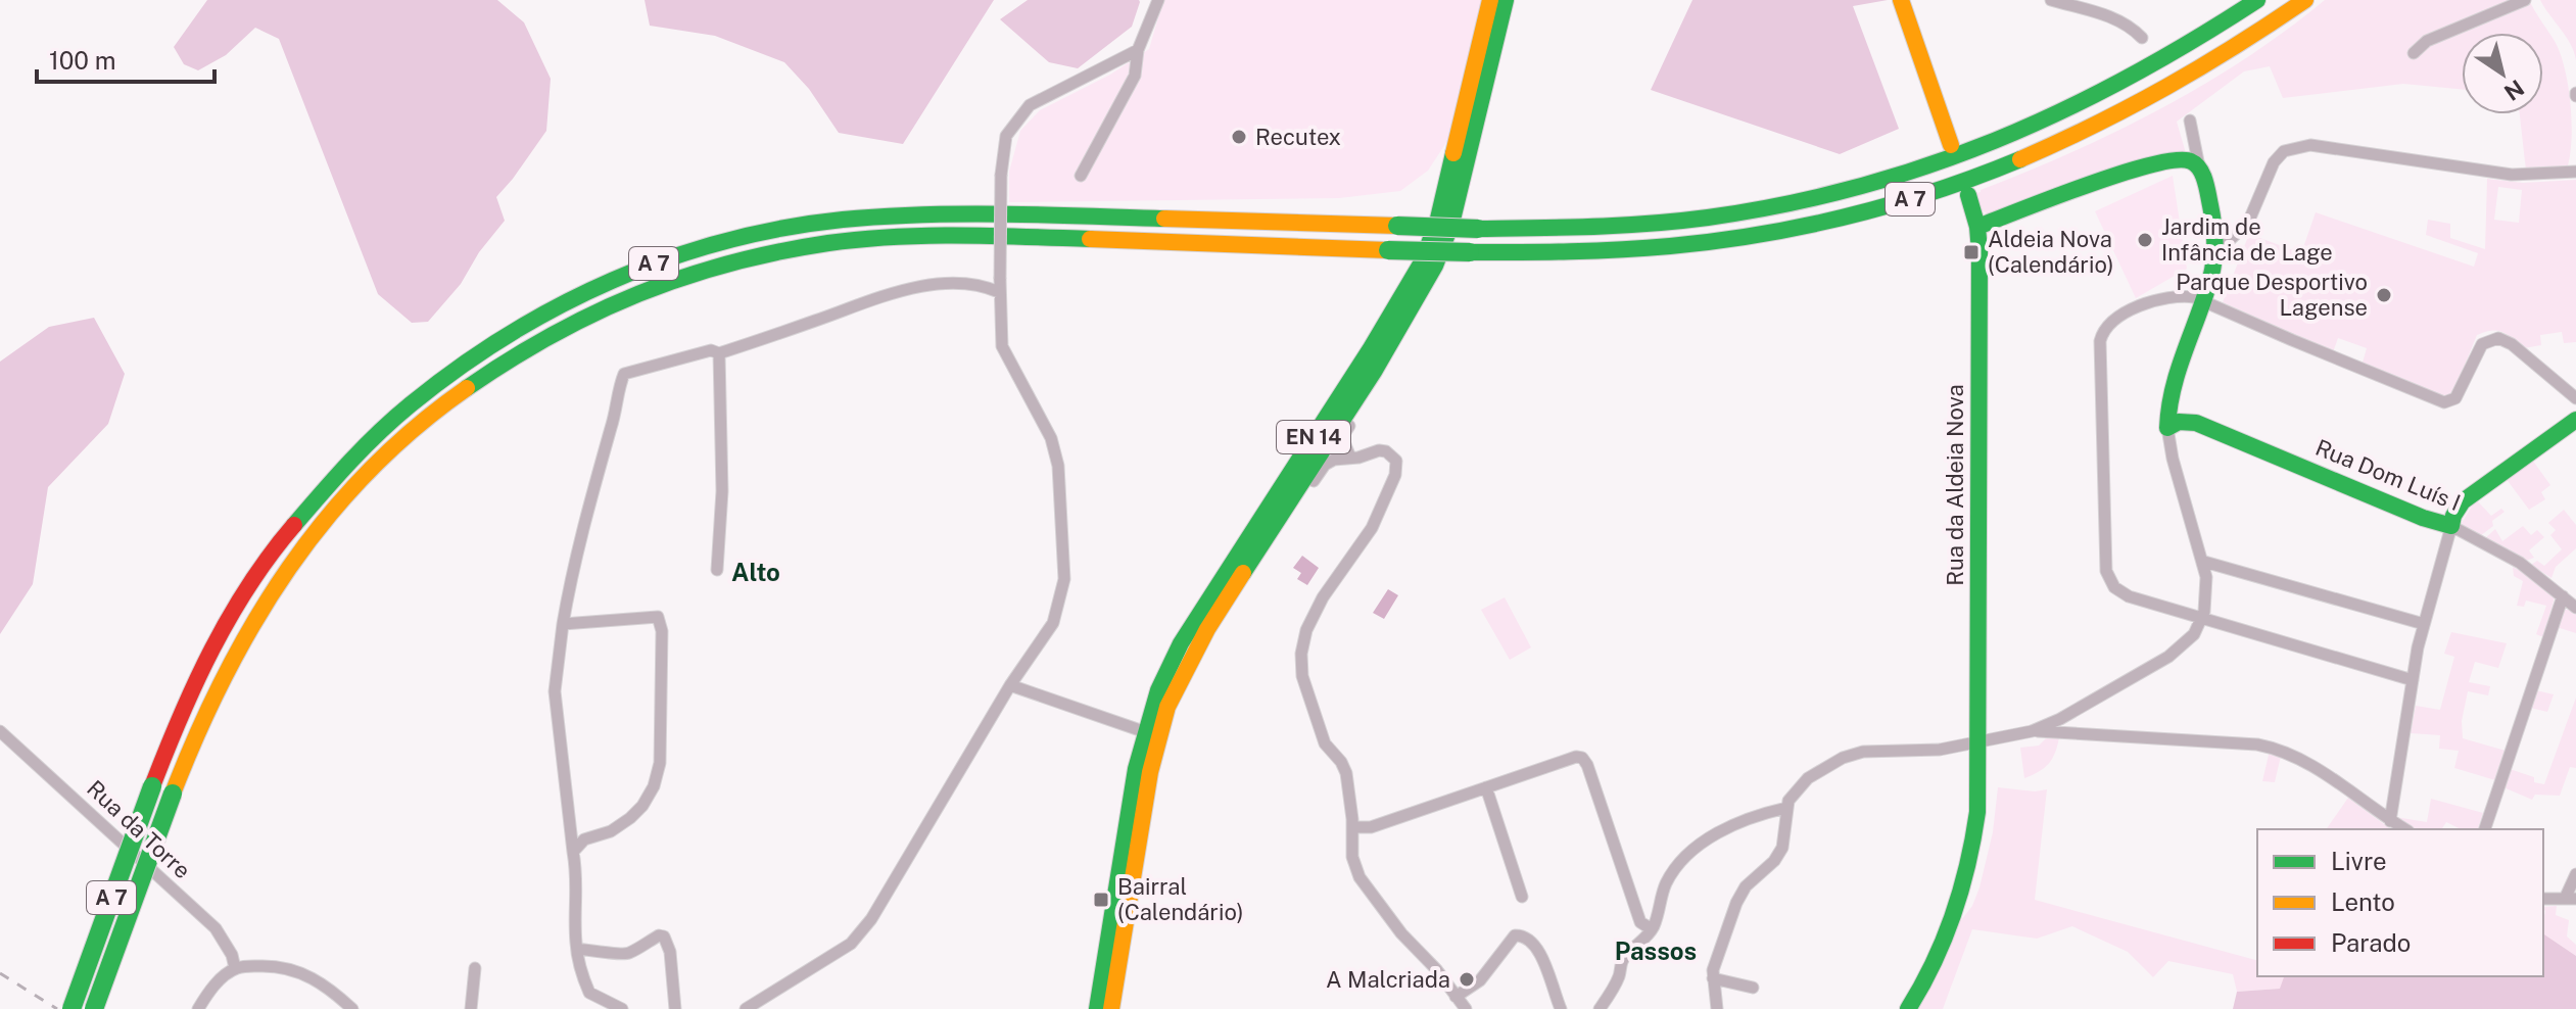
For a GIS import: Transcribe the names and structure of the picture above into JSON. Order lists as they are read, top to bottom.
{
  "streets": {
    "main road": [
      "A 7",
      "EN 14",
      "Rua Dom Luís I",
      "Rua da Aldeia Nova"
    ],
    "street": ["Rua da Torre"]
  },
  "districts": ["Alto", "Passos"],
  "places": {
    "other": [
      "Recutex",
      "Jardim de Infância de Lage",
      "Parque Desportivo Lagense",
      "A Malcriada"
    ],
    "transit": ["Aldeia Nova (Calendário)", "Bairral (Calendário)"]
  },
  "legend": ["Livre", "Lento", "Parado"],
  "scale_bar": "100 m",
  "north": "bottom right"
}
